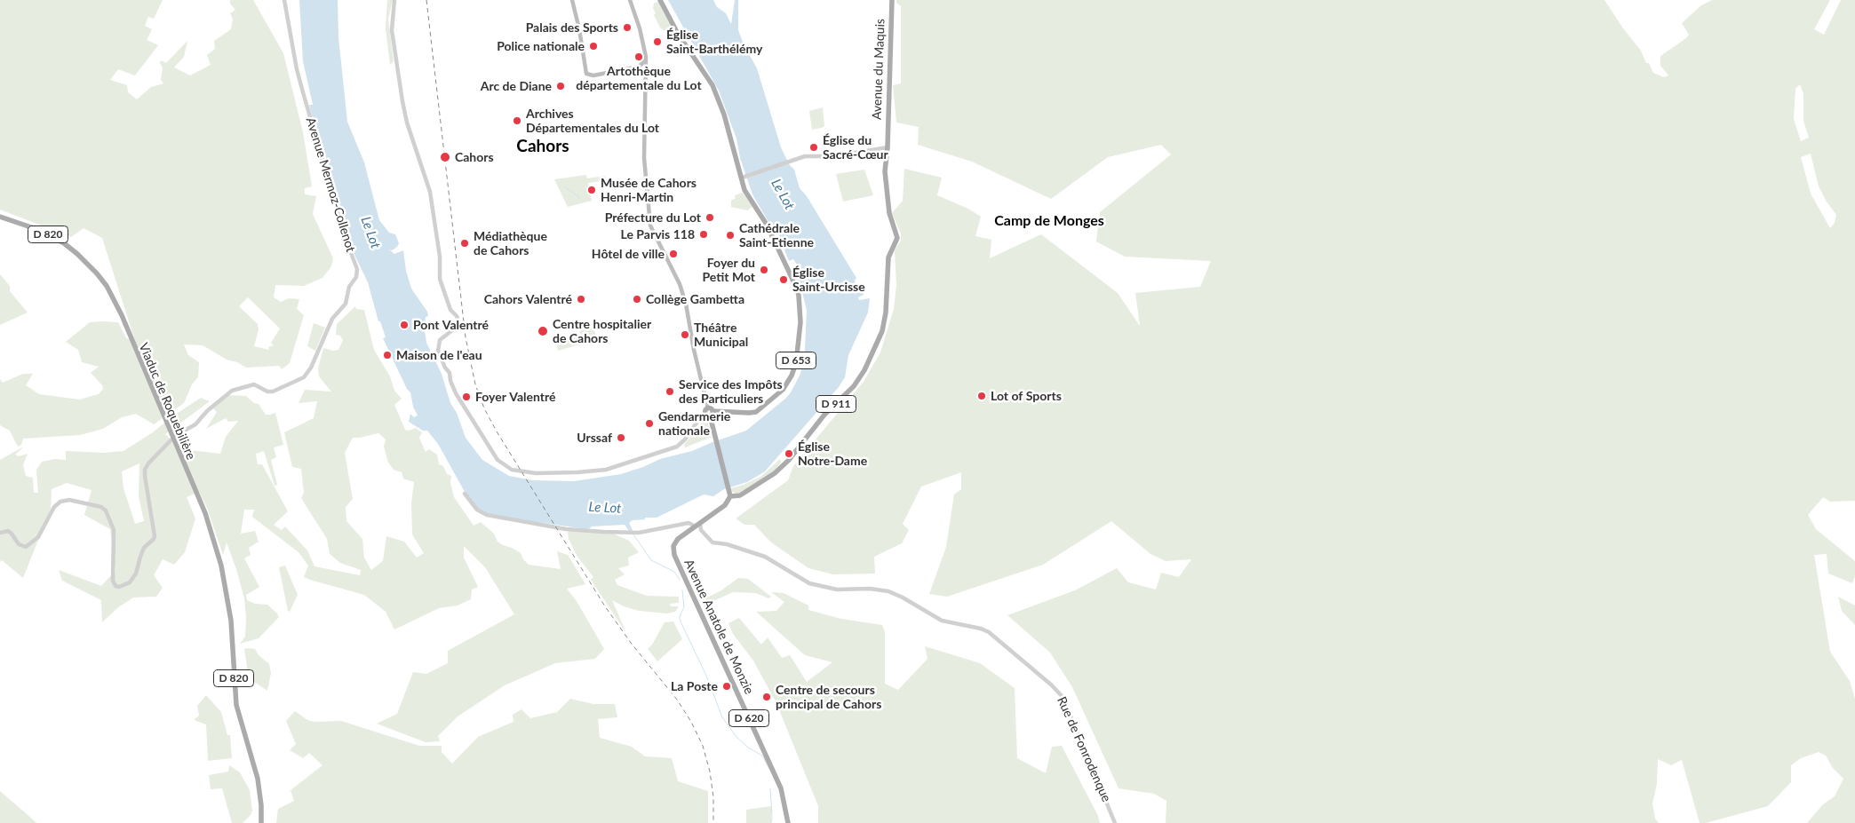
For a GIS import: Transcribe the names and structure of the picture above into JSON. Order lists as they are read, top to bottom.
{
  "streets": {
    "main road": [
      "Avenue du Maquis",
      "D 820",
      "D 653",
      "Viaduc de Roquebilière",
      "D 911",
      "Avenue Anatole de Monzie",
      "D 620"
    ],
    "street": ["Avenue Mermoz-Collenot", "Rue de Fonrodenque"]
  },
  "crossings": [
    ["Avenue du Maquis", "D 620"],
    ["Avenue Anatole de Monzie", "D 620"],
    ["Avenue Anatole de Monzie", "Rue de Fonrodenque"],
    ["D 620", "Rue de Fonrodenque"]
  ],
  "districts": ["Cahors", "Camp de Monges"],
  "water": ["Le Lot"],
  "places": [
    "Palais des Sports",
    "Église Saint-Barthélémy",
    "Police nationale",
    "Artothèque départementale du Lot",
    "Arc de Diane",
    "Archives Départementales du Lot",
    "Église du Sacré-Cœur",
    "Cahors",
    "Musée de Cahors Henri-Martin",
    "Préfecture du Lot",
    "Le Parvis 118",
    "Cathédrale Saint-Etienne",
    "Médiathèque de Cahors",
    "Hôtel de ville",
    "Foyer du Petit Mot",
    "Église Saint-Urcisse",
    "Cahors Valentré",
    "Collège Gambetta",
    "Pont Valentré",
    "Centre hospitalier de Cahors",
    "Théâtre Municipal",
    "Maison de l'eau",
    "Service des Impôts des Particuliers",
    "Lot of Sports",
    "Foyer Valentré",
    "Gendarmerie nationale",
    "Urssaf",
    "Église Notre-Dame",
    "La Poste",
    "Centre de secours principal de Cahors"
  ]
}
